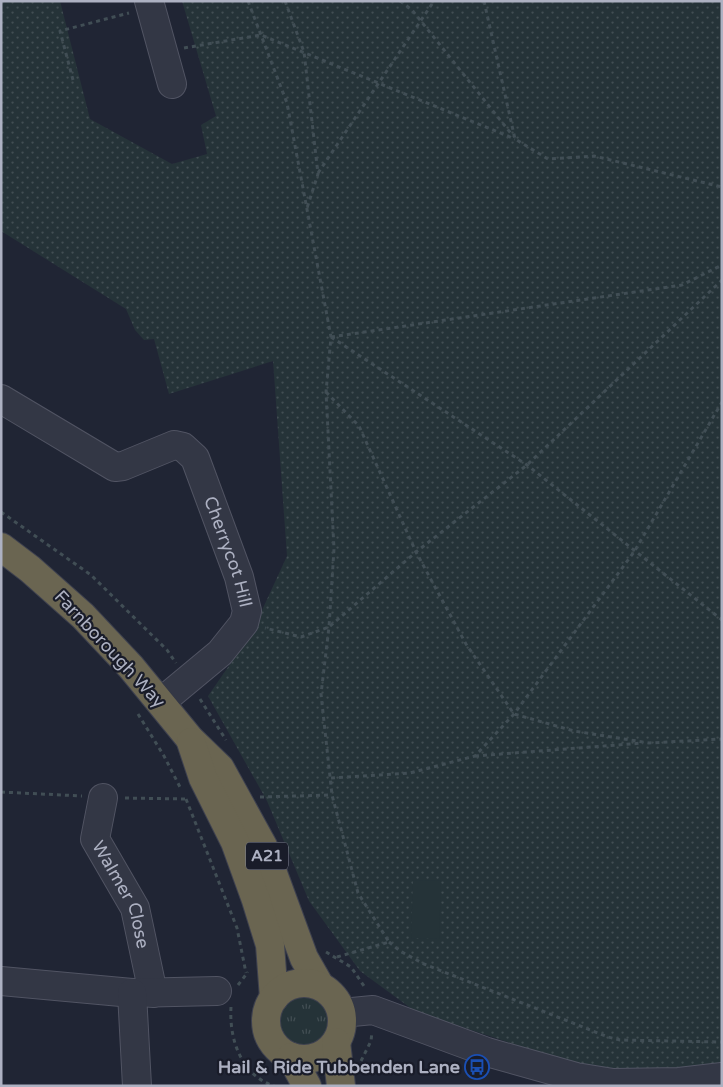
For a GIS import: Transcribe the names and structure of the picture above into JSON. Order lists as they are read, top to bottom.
{
  "streets": {
    "highway": ["Farnborough Way", "A21"],
    "street": ["Cherrycot Hill", "Walmer Close"]
  },
  "crossings": [
    ["Cherrycot Hill", "Farnborough Way"]
  ],
  "places": {
    "bus stop": ["Hail & Ride Tubbenden Lane"]
  }
}
